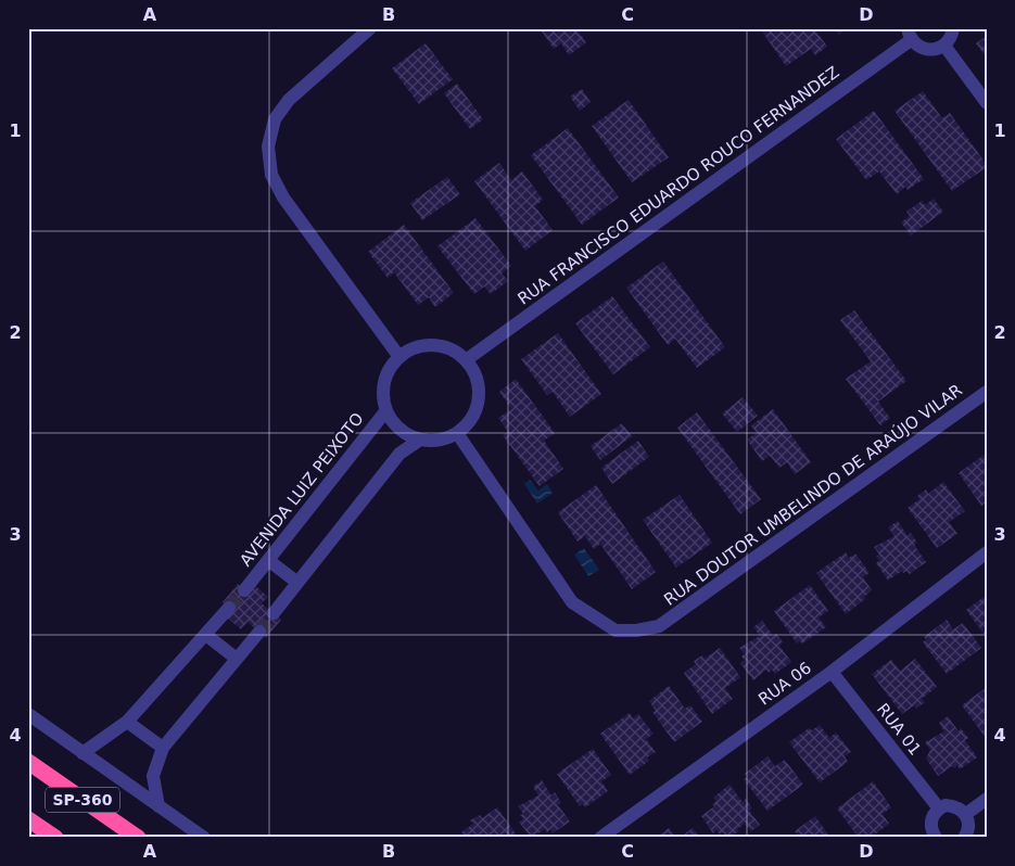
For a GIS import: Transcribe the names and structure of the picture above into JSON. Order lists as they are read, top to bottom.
{
  "streets": {
    "highway": ["SP-360"],
    "street": [
      "RUA FRANCISCO EDUARDO ROUCO FERNANDEZ",
      "AVENIDA LUIZ PEIXOTO",
      "RUA DOUTOR UMBELINDO DE ARAÚJO VILAR",
      "RUA 06",
      "RUA 01"
    ]
  },
  "crossings": [
    ["RUA FRANCISCO EDUARDO ROUCO FERNANDEZ", "AVENIDA LUIZ PEIXOTO"],
    ["RUA FRANCISCO EDUARDO ROUCO FERNANDEZ", "RUA DOUTOR UMBELINDO DE ARAÚJO VILAR"],
    ["AVENIDA LUIZ PEIXOTO", "RUA DOUTOR UMBELINDO DE ARAÚJO VILAR"],
    ["RUA 06", "RUA 01"]
  ],
  "grid": {
    "columns": [
      "A",
      "B",
      "C",
      "D"
    ],
    "rows": [
      "1",
      "2",
      "3",
      "4"
    ]
  }
}
